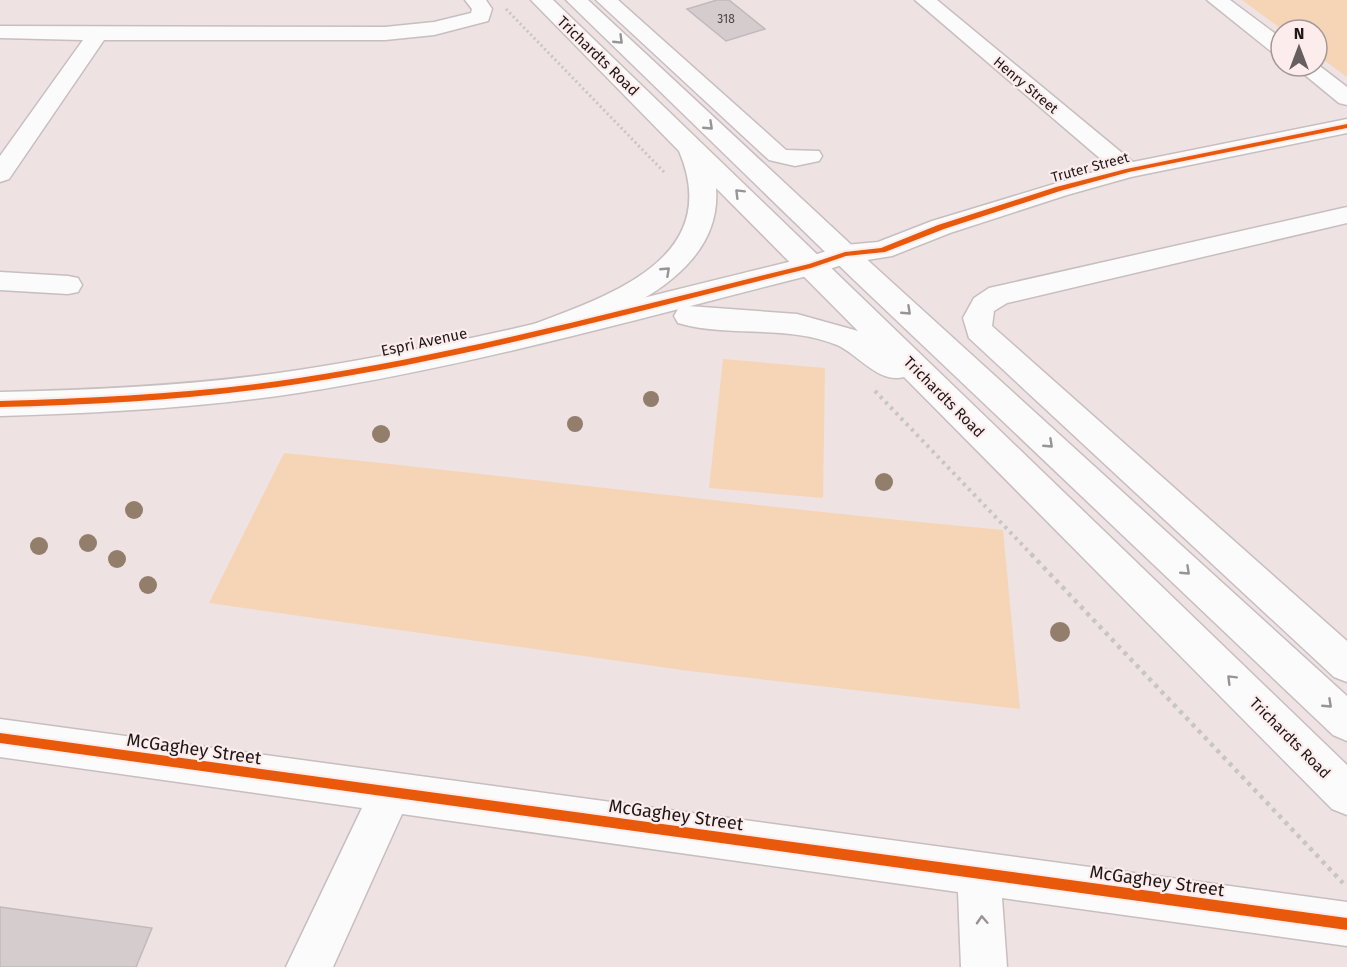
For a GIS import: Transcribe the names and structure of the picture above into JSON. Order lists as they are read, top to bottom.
{
  "streets": {
    "street": [
      "Trichardts Road",
      "Henry Street",
      "Truter Street",
      "Espri Avenue",
      "McGaghey Street"
    ]
  },
  "crossings": [
    ["Trichardts Road", "Truter Street"],
    ["Trichardts Road", "Espri Avenue"],
    ["Henry Street", "Truter Street"],
    ["Truter Street", "Espri Avenue"]
  ],
  "house_numbers": ["318"],
  "north": "top"
}
